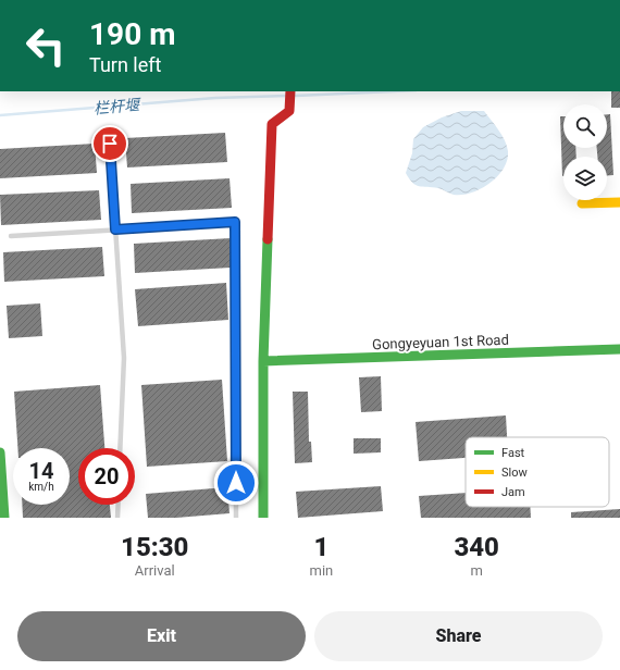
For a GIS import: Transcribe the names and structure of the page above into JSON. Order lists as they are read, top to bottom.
{
  "streets": {
    "street": ["Gongyeyuan 1st Road"]
  },
  "water": ["栏杆堰"],
  "legend": ["Fast", "Slow", "Jam"],
  "page": {
    "turn": ["190 m", "Turn left"],
    "speed": "14 km/h",
    "limit": "20",
    "eta": [
      "15:30",
      "Arrival",
      "1",
      "min",
      "340",
      "m"
    ],
    "buttons": ["Exit", "Share"]
  }
}
